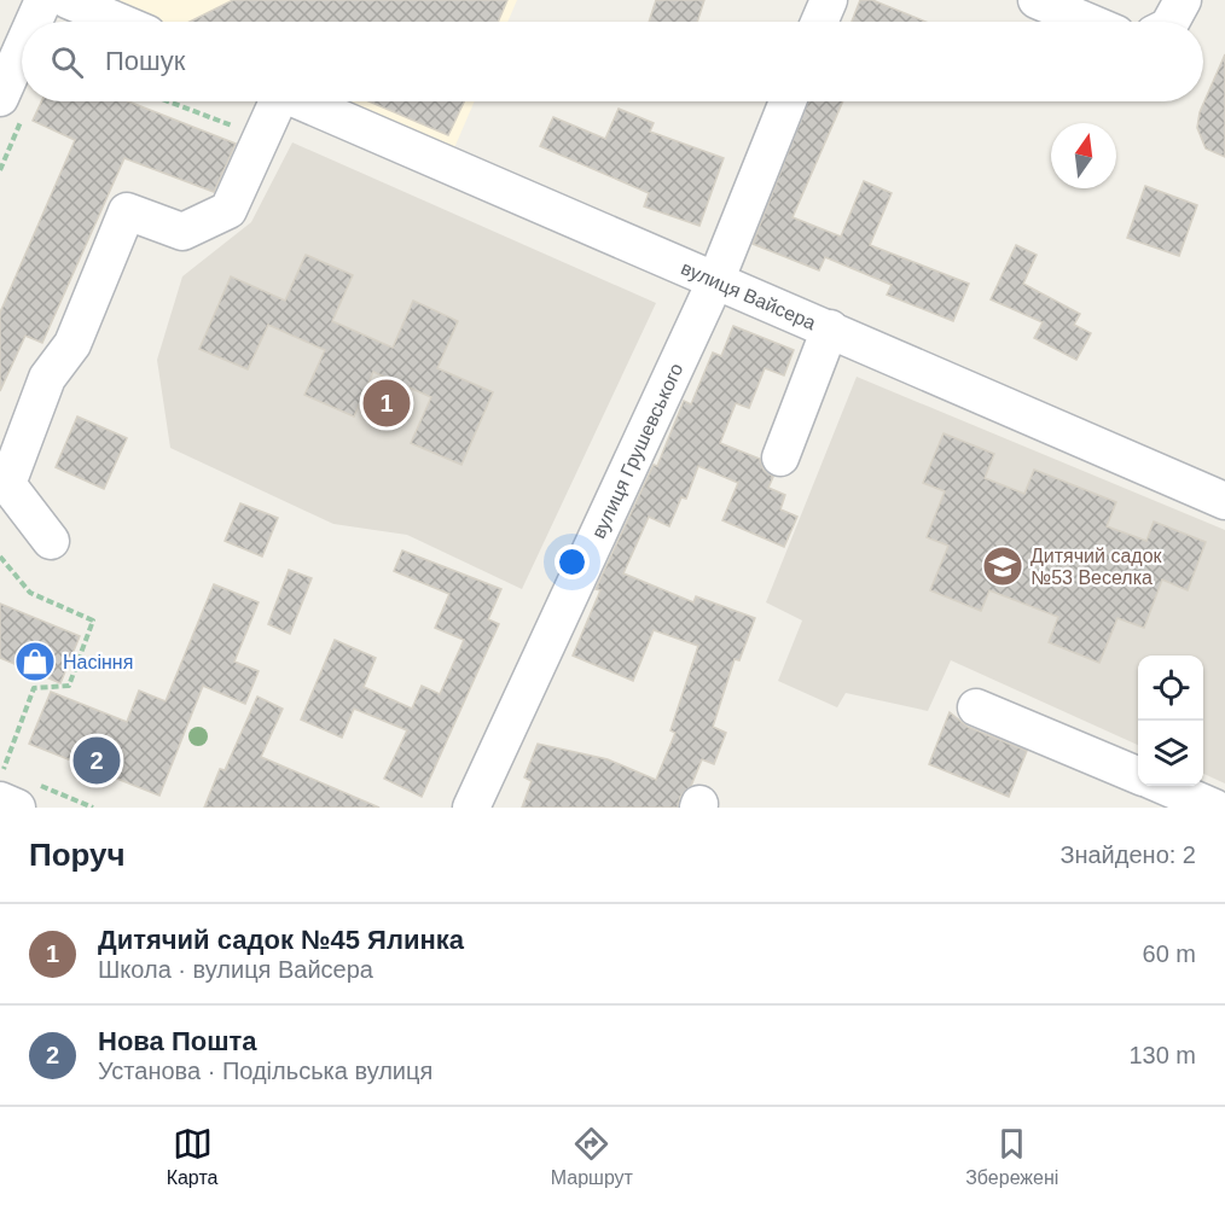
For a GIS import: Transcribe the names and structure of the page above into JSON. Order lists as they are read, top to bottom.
{
  "streets": {
    "street": ["вулиця Вайсера", "вулиця Грушевського"]
  },
  "crossings": [
    ["вулиця Вайсера", "вулиця Грушевського"]
  ],
  "places": {
    "school or university": ["Дитячий садок №53 Веселка"],
    "shop": ["Насіння"]
  },
  "north": "top",
  "page": {
    "search": "Пошук",
    "pins": ["1", "2"],
    "heading": ["Поруч", "Знайдено: 2"],
    "list": [
      {
        "mark": "1",
        "name": "Дитячий садок №45 Ялинка",
        "note": "Школа · вулиця Вайсера",
        "value": "60 m"
      },
      {
        "mark": "2",
        "name": "Нова Пошта",
        "note": "Установа · Подільська вулиця",
        "value": "130 m"
      }
    ],
    "nav": ["Карта", "Маршрут", "Збережені"]
  }
}
